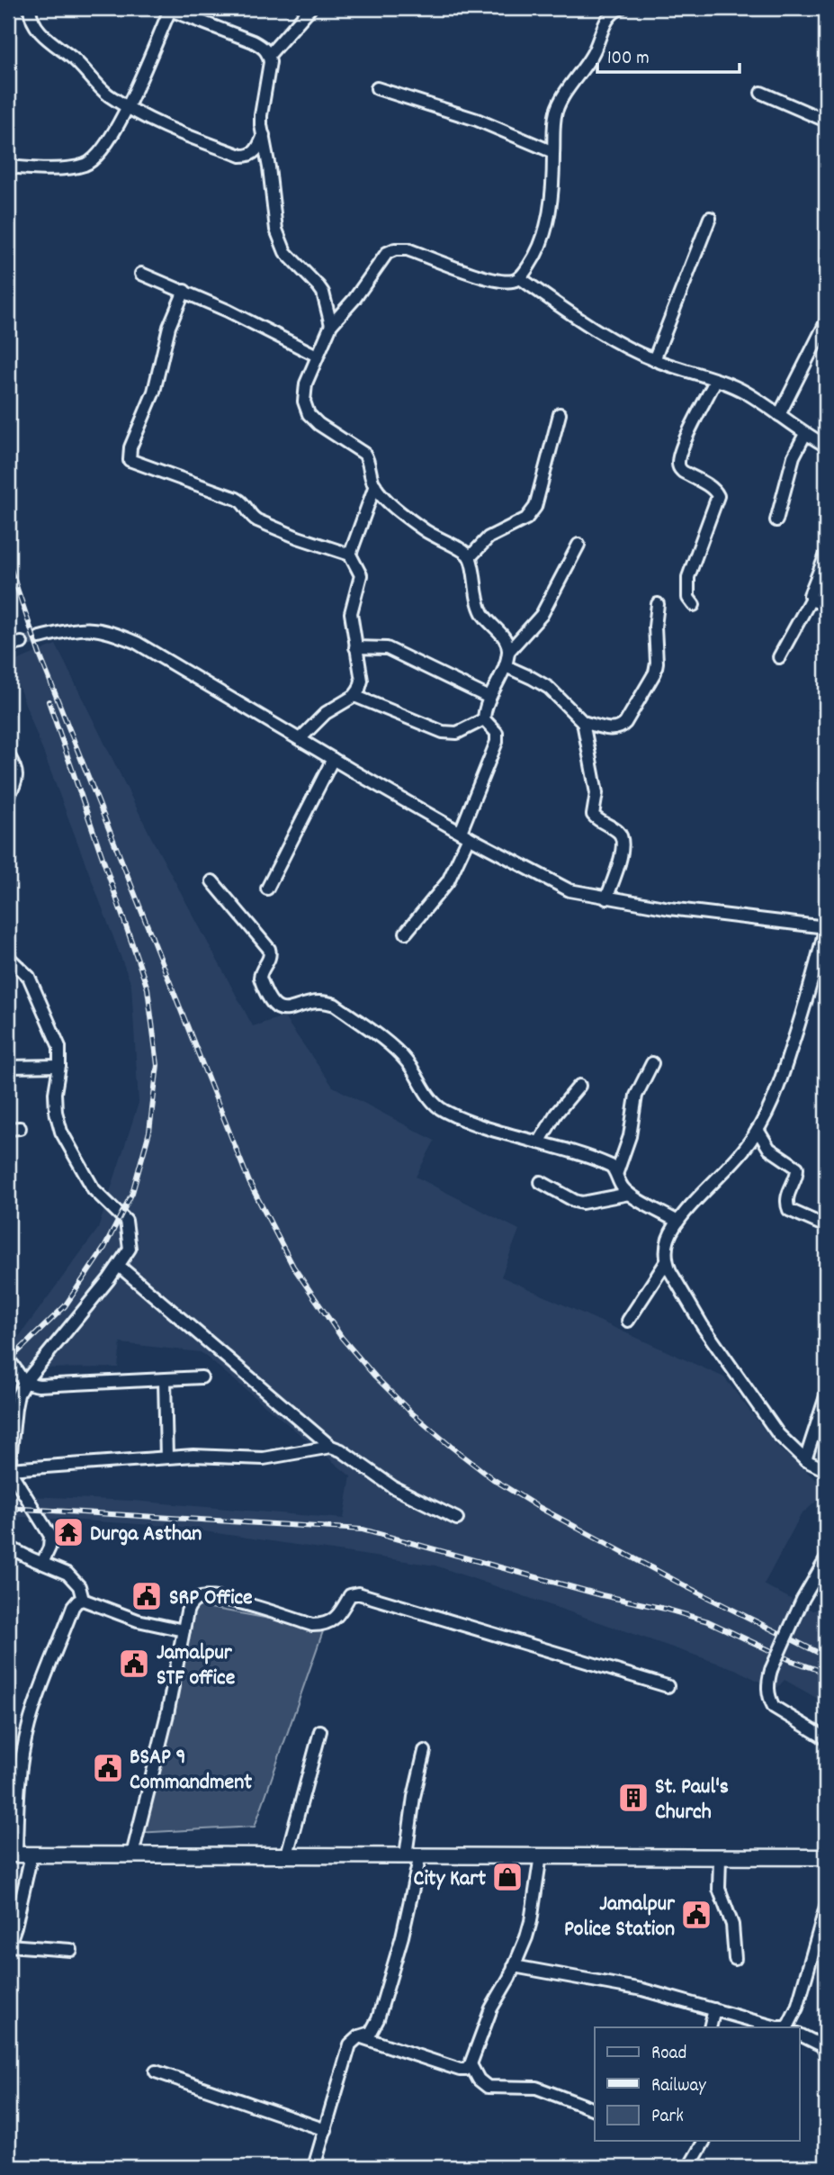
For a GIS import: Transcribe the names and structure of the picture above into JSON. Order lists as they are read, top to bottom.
{
  "places": {
    "temple": ["Durga Asthan"],
    "public building": [
      "SRP Office",
      "Jamalpur STF office",
      "BSAP 9 Commandment",
      "Jamalpur Police Station"
    ],
    "building": ["St. Paul's Church"],
    "shop": ["City Kart"]
  },
  "legend": ["Road", "Railway", "Park"],
  "scale_bar": "100 m"
}
